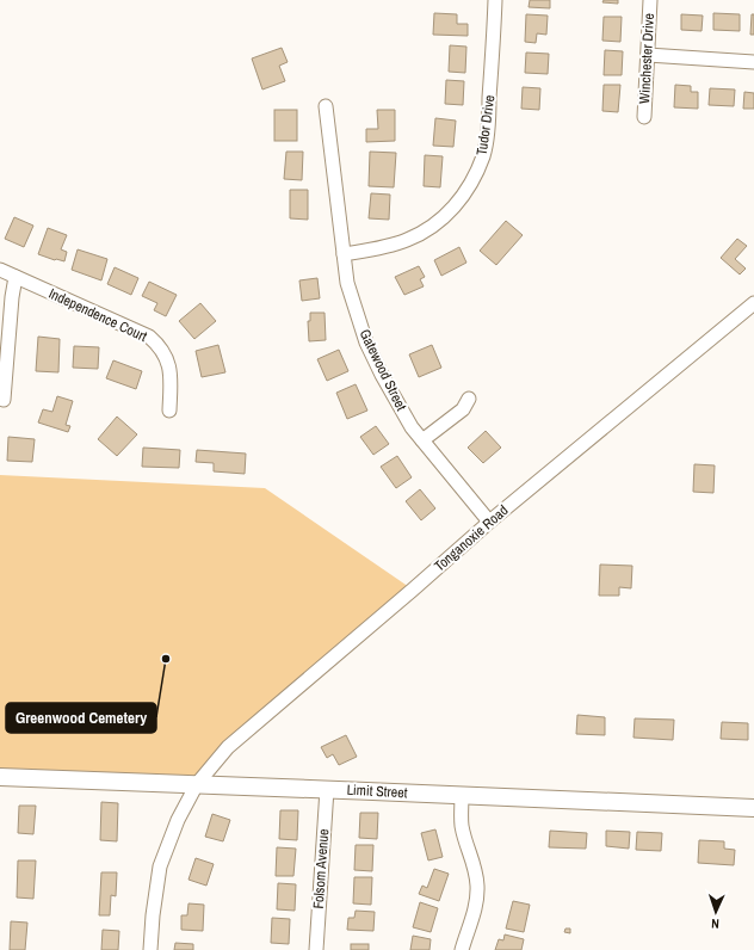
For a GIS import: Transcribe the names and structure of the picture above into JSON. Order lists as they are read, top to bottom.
{
  "streets": {
    "street": [
      "Winchester Drive",
      "Tudor Drive",
      "Independence Court",
      "Gatewood Street",
      "Tonganoxie Road",
      "Limit Street",
      "Folsom Avenue"
    ]
  },
  "crossings": [
    ["Tudor Drive", "Gatewood Street"],
    ["Gatewood Street", "Tonganoxie Road"],
    ["Tonganoxie Road", "Limit Street"],
    ["Limit Street", "Folsom Avenue"]
  ],
  "places": ["Greenwood Cemetery"],
  "north": "bottom"
}
